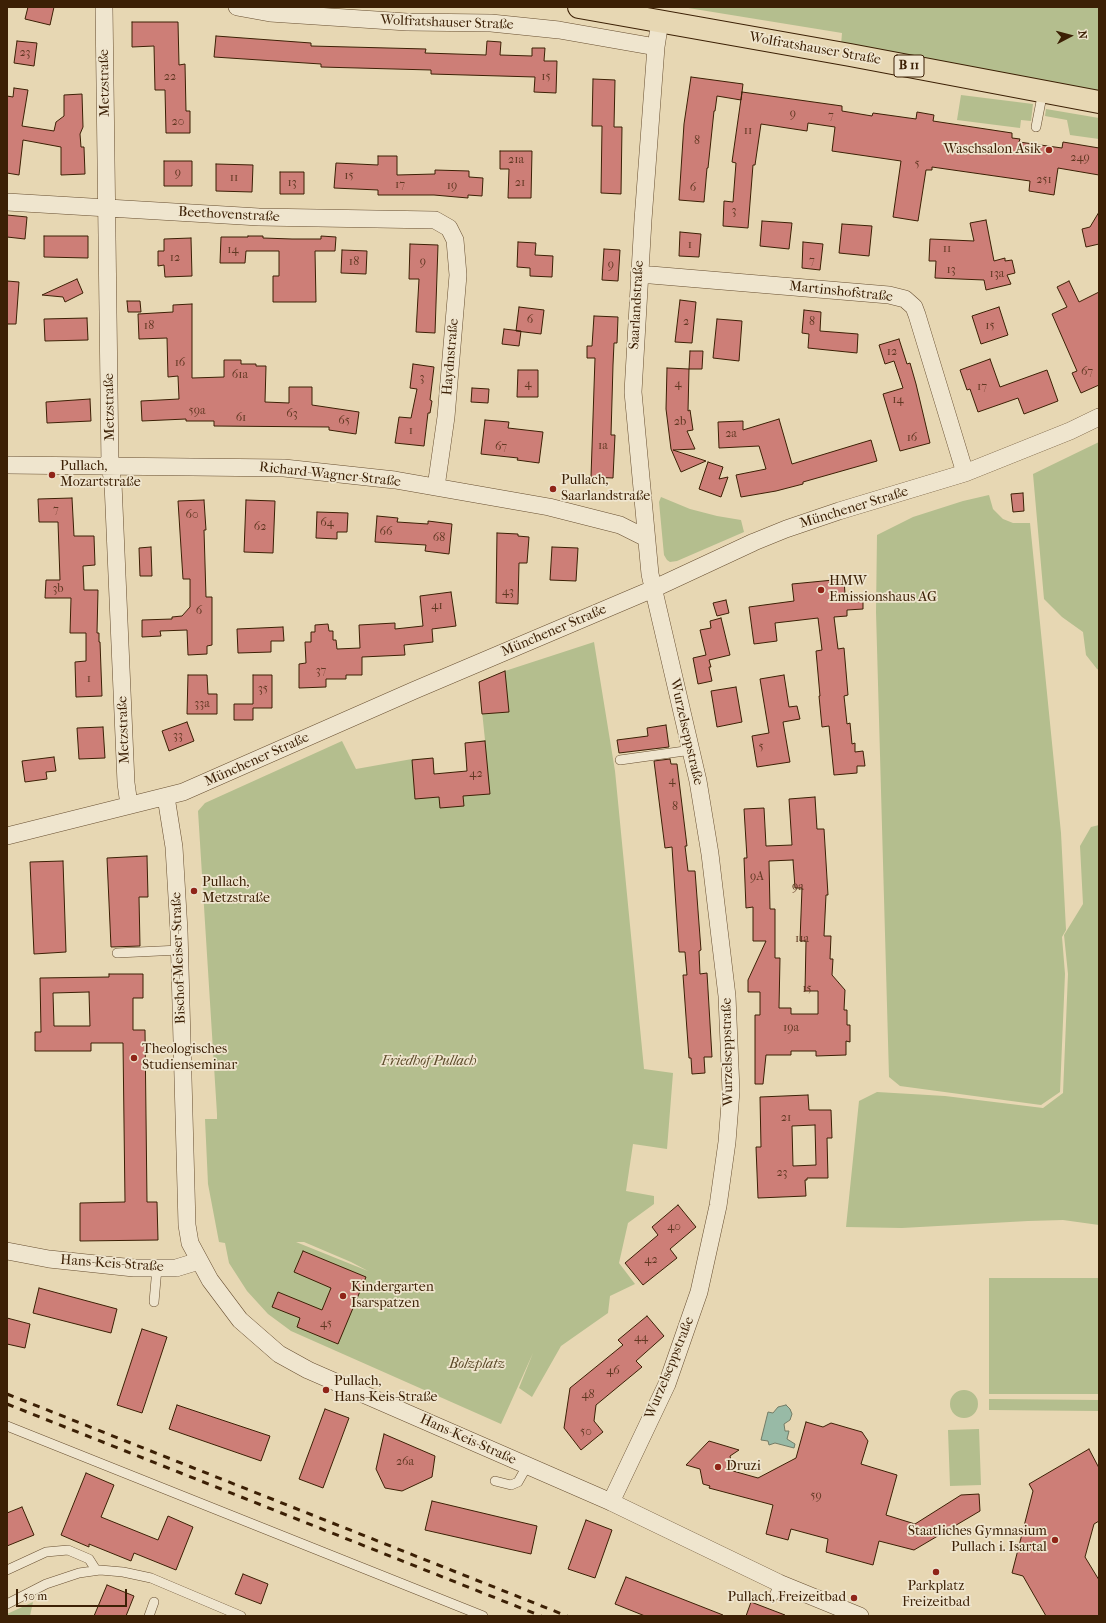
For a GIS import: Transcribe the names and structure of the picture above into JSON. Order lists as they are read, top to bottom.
{
  "streets": {
    "main road": ["Wolfratshauser Straße", "B 11"],
    "street": [
      "Metzstraße",
      "Beethovenstraße",
      "Martinshofstraße",
      "Saarlandstraße",
      "Haydnstraße",
      "Richard-Wagner-Straße",
      "Münchener Straße",
      "Wurzelseppstraße",
      "Bischof-Meiser-Straße",
      "Hans-Keis-Straße"
    ]
  },
  "crossings": [
    ["Wolfratshauser Straße", "Saarlandstraße"],
    ["Metzstraße", "Beethovenstraße"],
    ["Metzstraße", "Richard-Wagner-Straße"],
    ["Metzstraße", "Münchener Straße"],
    ["Beethovenstraße", "Haydnstraße"],
    ["Martinshofstraße", "Saarlandstraße"],
    ["Martinshofstraße", "Münchener Straße"],
    ["Saarlandstraße", "Richard-Wagner-Straße"],
    ["Saarlandstraße", "Münchener Straße"],
    ["Saarlandstraße", "Wurzelseppstraße"],
    ["Haydnstraße", "Richard-Wagner-Straße"],
    ["Münchener Straße", "Wurzelseppstraße"],
    ["Münchener Straße", "Bischof-Meiser-Straße"],
    ["Wurzelseppstraße", "Hans-Keis-Straße"],
    ["Bischof-Meiser-Straße", "Hans-Keis-Straße"]
  ],
  "parks": ["Friedhof Pullach", "Bolzplatz"],
  "places": [
    "Waschsalon Asik",
    "Pullach, Mozartstraße",
    "Pullach, Saarlandstraße",
    "HMW Emissionshaus AG",
    "Pullach, Metzstraße",
    "Theologisches Studienseminar",
    "Kindergarten Isarspatzen",
    "Pullach, Hans-Keis-Straße",
    "Druzi",
    "Staatliches Gymnasium Pullach i. Isartal",
    "Parkplatz Freizeitbad",
    "Pullach, Freizeitbad"
  ],
  "house_numbers": [
    "23",
    "22",
    "15",
    "9",
    "7",
    "20",
    "11",
    "8",
    "249",
    "21a",
    "5",
    "9",
    "15",
    "11",
    "251",
    "13",
    "21",
    "17",
    "19",
    "6",
    "3",
    "1",
    "11",
    "14",
    "12",
    "7",
    "18",
    "9",
    "9",
    "13",
    "13a",
    "6",
    "2",
    "8",
    "18",
    "15",
    "12",
    "16",
    "67",
    "61a",
    "3",
    "4",
    "4",
    "17",
    "14",
    "59a",
    "63",
    "61",
    "65",
    "2b",
    "1",
    "2a",
    "16",
    "1a",
    "67",
    "7",
    "60",
    "64",
    "62",
    "66",
    "68",
    "3b",
    "43",
    "41",
    "6",
    "37",
    "1",
    "35",
    "33a",
    "33",
    "5",
    "42",
    "4",
    "8",
    "9A",
    "9a",
    "11a",
    "15",
    "19a",
    "21",
    "23",
    "40",
    "42",
    "45",
    "44",
    "46",
    "48",
    "50",
    "26a",
    "59"
  ],
  "scale_bar": "50 m",
  "north": "right"
}
